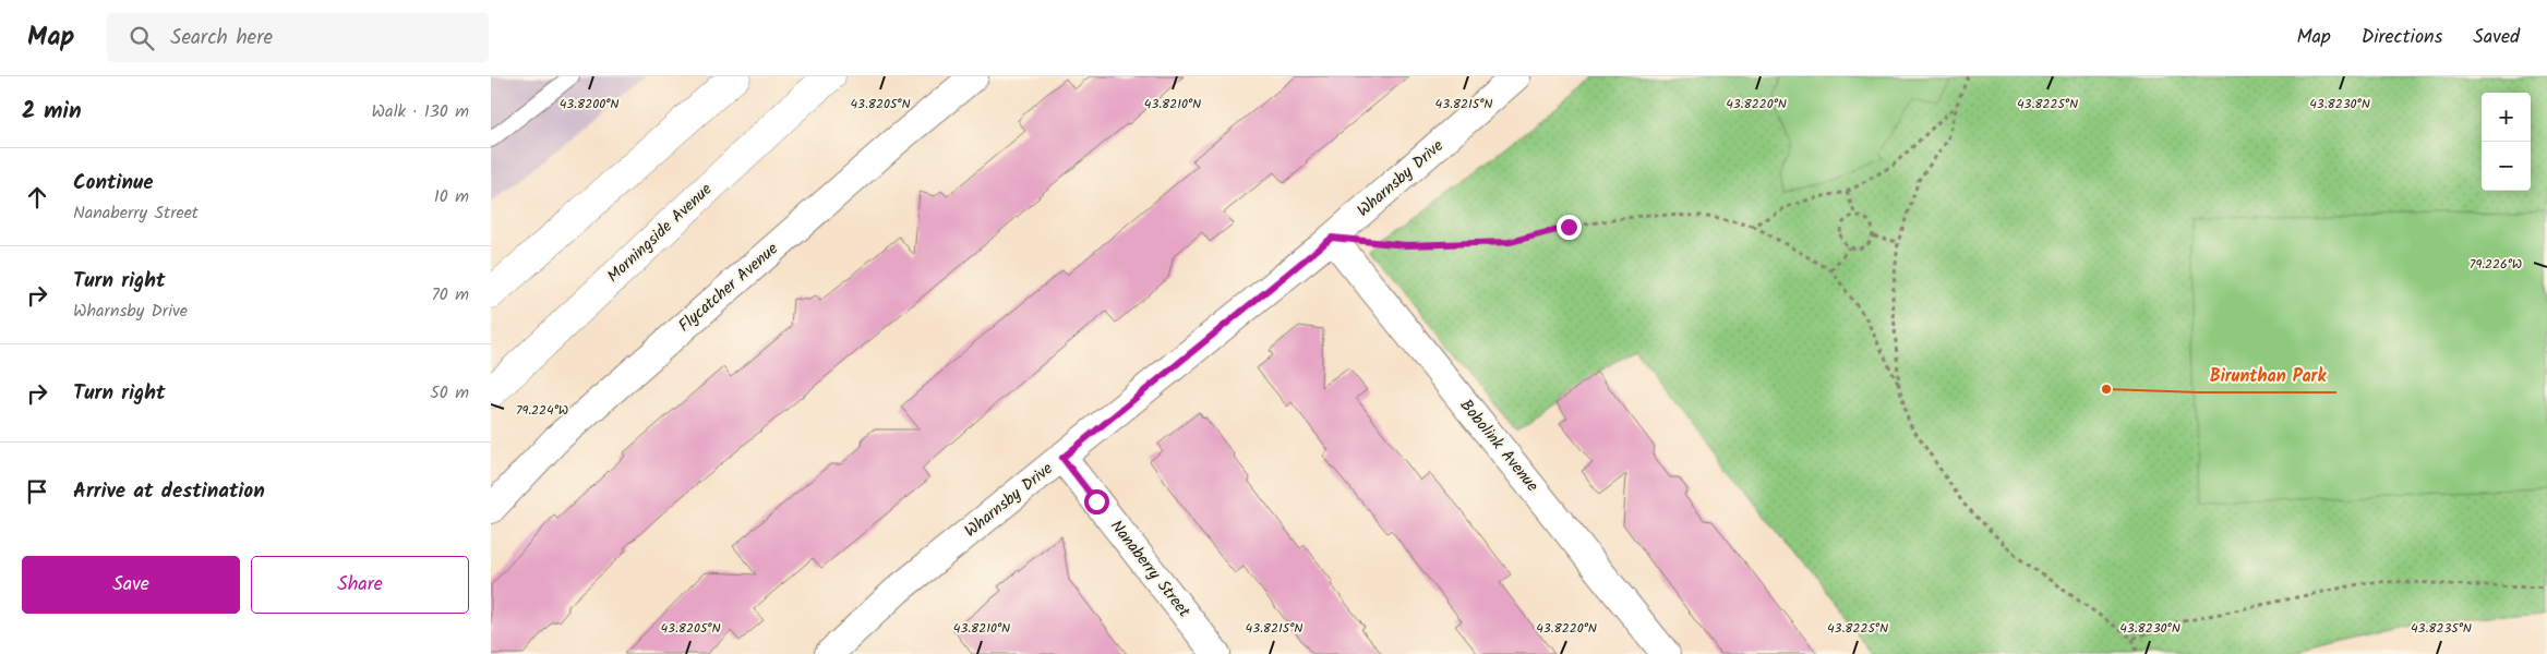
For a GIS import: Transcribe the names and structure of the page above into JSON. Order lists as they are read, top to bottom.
{
  "streets": {
    "main road": ["Morningside Avenue"],
    "street": [
      "Wharnsby Drive",
      "Flycatcher Avenue",
      "Bobolink Avenue",
      "Nanaberry Street"
    ]
  },
  "crossings": [
    ["Wharnsby Drive", "Bobolink Avenue"],
    ["Wharnsby Drive", "Nanaberry Street"]
  ],
  "places": ["Birunthan Park"],
  "page": {
    "header": "Map",
    "search": "Search here",
    "nav": ["Map", "Directions", "Saved"],
    "heading": ["2 min", "Walk · 130 m"],
    "map_buttons": ["+", "−"],
    "list": [
      ["Continue", "Nanaberry Street", "10 m"],
      ["Turn right", "Wharnsby Drive", "70 m"],
      ["Turn right", "50 m"],
      "Arrive at destination"
    ],
    "buttons": ["Save", "Share"]
  },
  "coordinates": [
    "43.8200°N",
    "43.8205°N",
    "43.8210°N",
    "43.8215°N",
    "43.8220°N",
    "43.8225°N",
    "43.8230°N",
    "79.226°W",
    "79.224°W",
    "43.8235°N"
  ]
}
